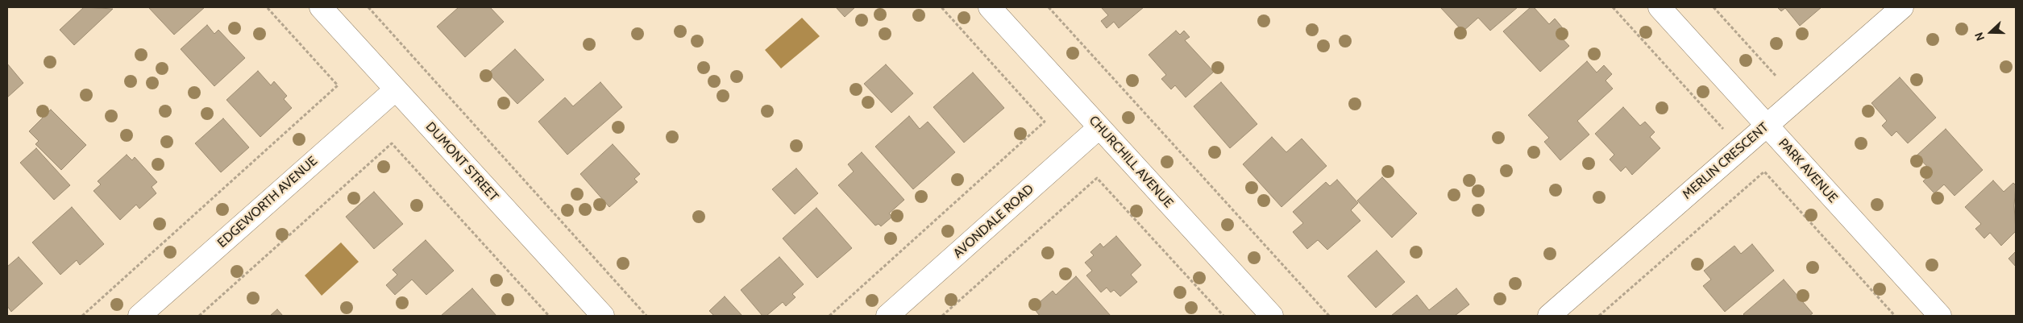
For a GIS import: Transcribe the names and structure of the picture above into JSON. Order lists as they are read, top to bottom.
{
  "streets": {
    "street": [
      "MERLIN CRESCENT",
      "DUMONT STREET",
      "CHURCHILL AVENUE",
      "PARK AVENUE",
      "EDGEWORTH AVENUE",
      "AVONDALE ROAD"
    ]
  },
  "crossings": [
    ["MERLIN CRESCENT", "PARK AVENUE"],
    ["DUMONT STREET", "EDGEWORTH AVENUE"],
    ["CHURCHILL AVENUE", "AVONDALE ROAD"]
  ],
  "north": "left"
}
